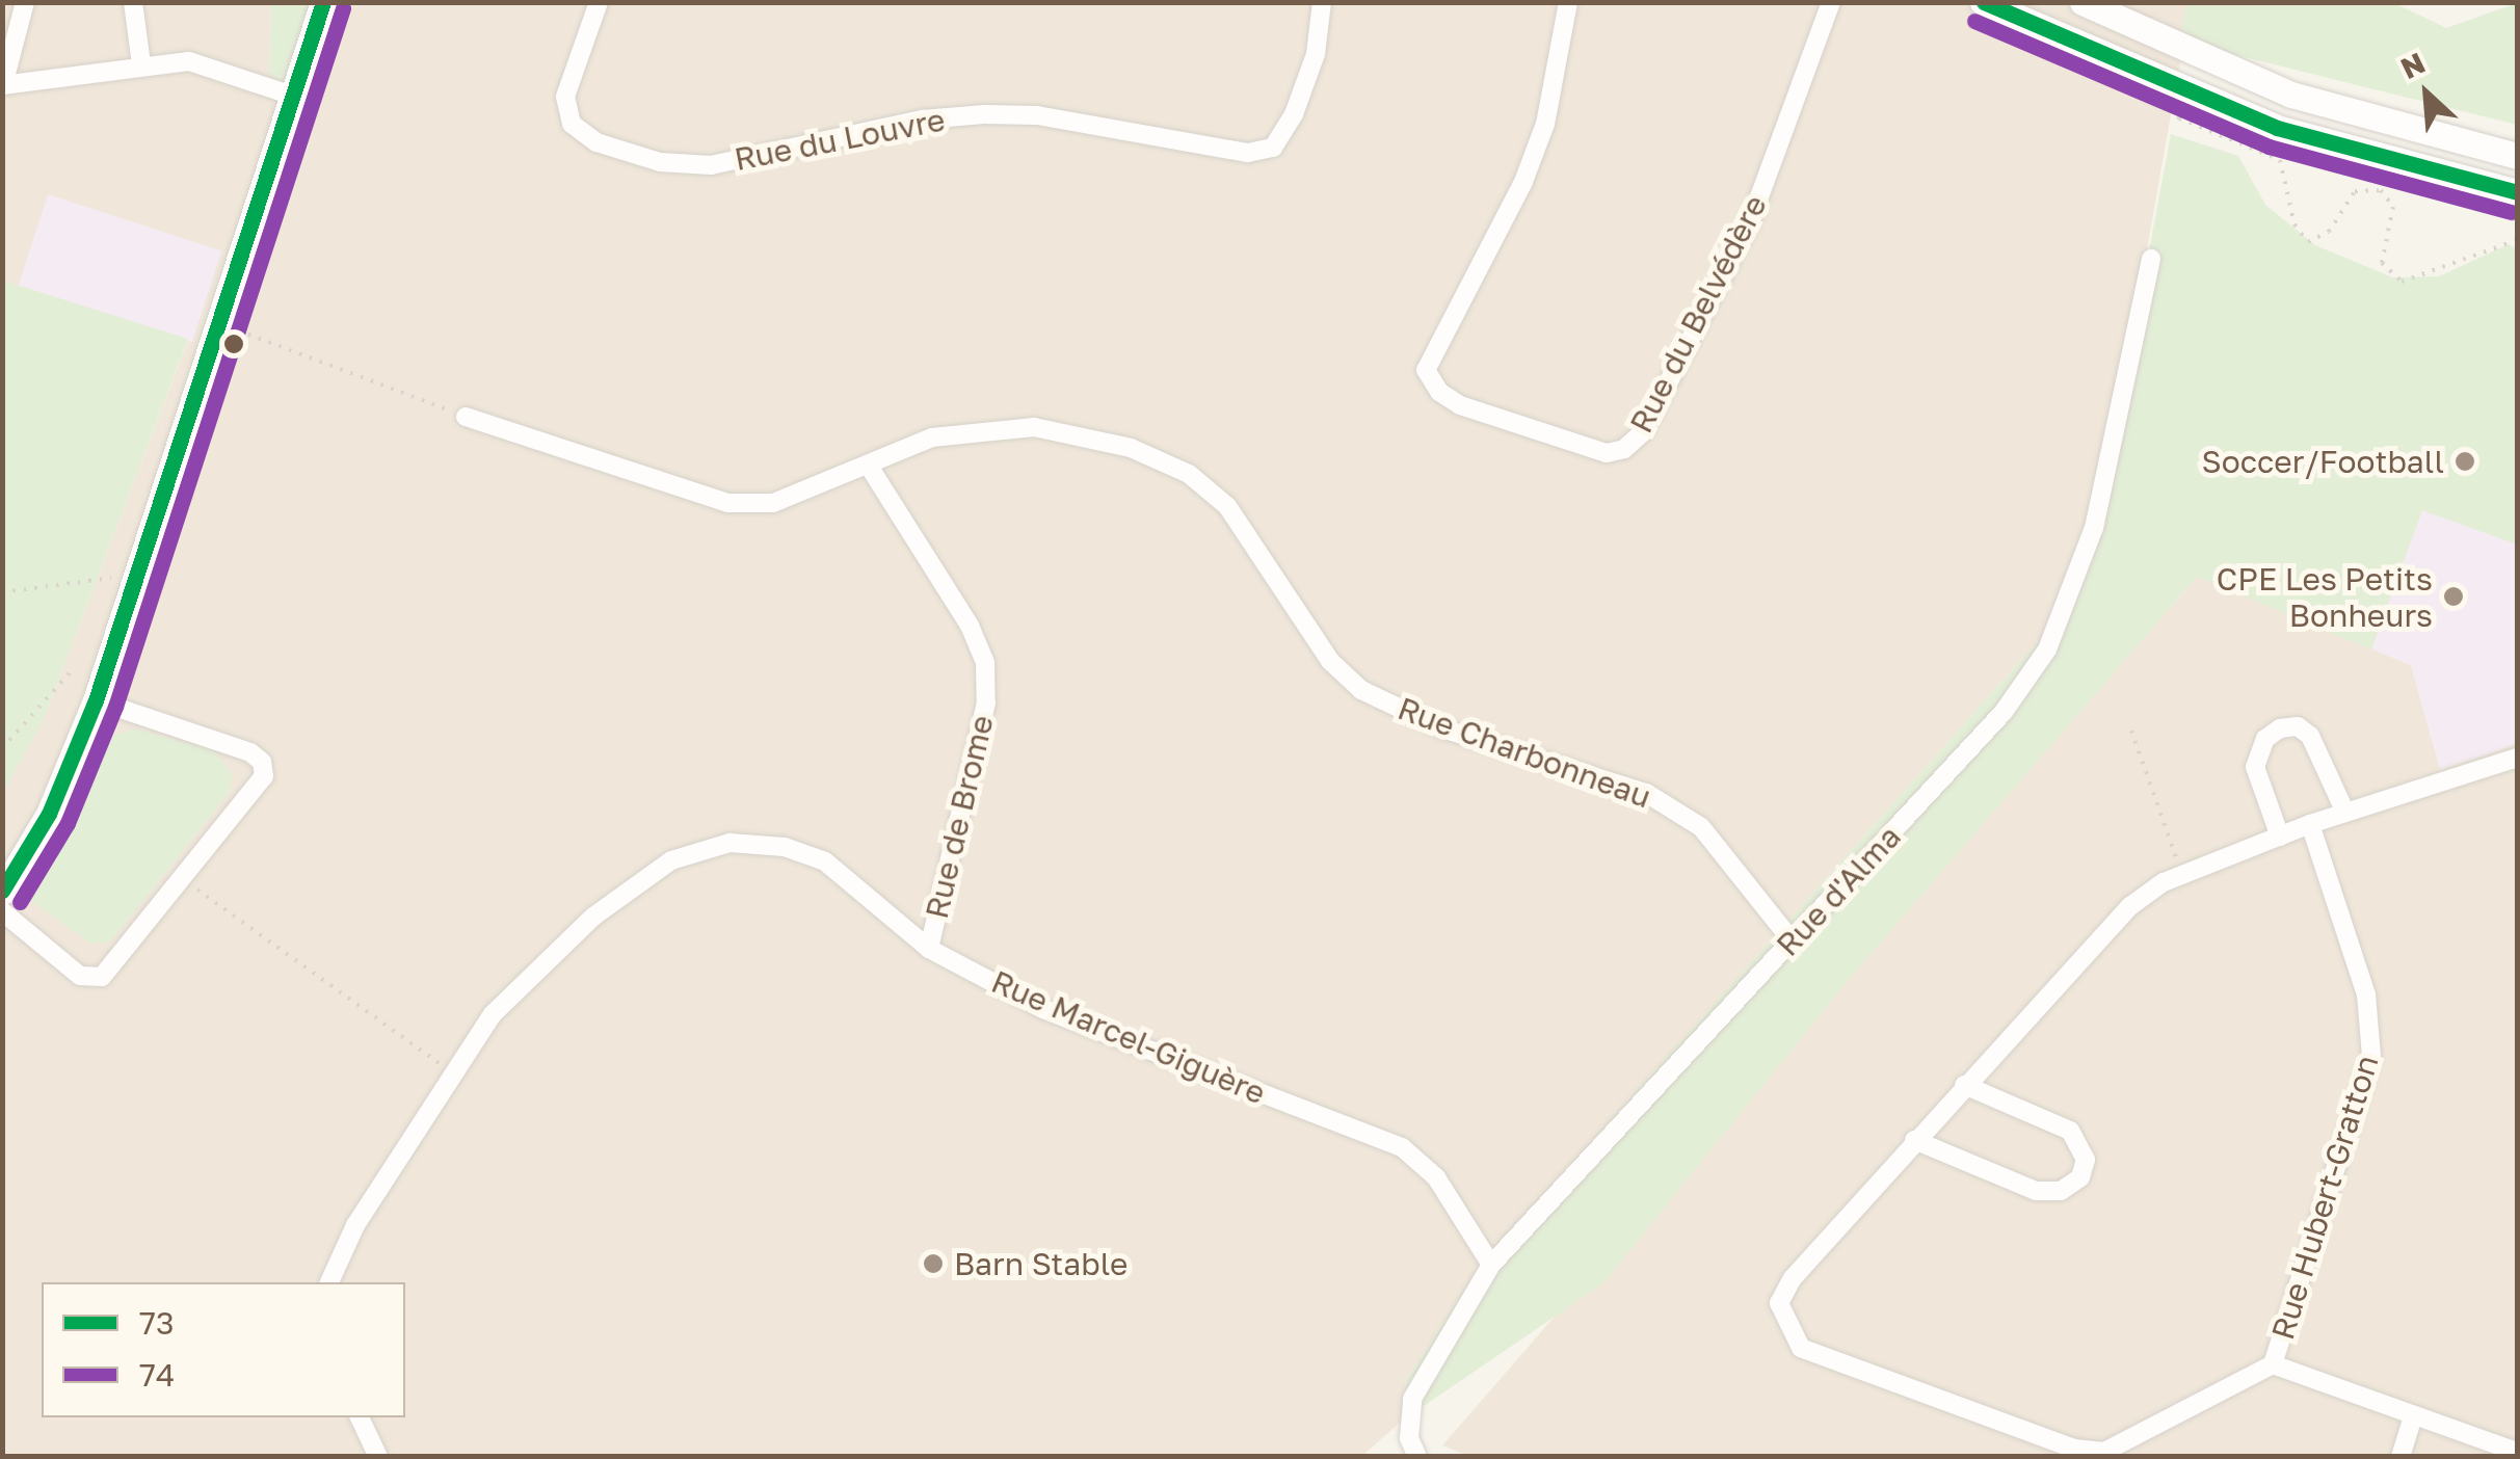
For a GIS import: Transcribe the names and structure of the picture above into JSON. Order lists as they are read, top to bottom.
{
  "streets": {
    "street": [
      "Rue du Louvre",
      "Rue du Belvédère",
      "Rue Charbonneau",
      "Rue de Brome",
      "Rue d'Alma",
      "Rue Marcel-Giguère",
      "Rue Hubert-Gratton"
    ]
  },
  "crossings": [
    ["Rue Charbonneau", "Rue de Brome"],
    ["Rue Charbonneau", "Rue d'Alma"],
    ["Rue de Brome", "Rue Marcel-Giguère"],
    ["Rue d'Alma", "Rue Marcel-Giguère"]
  ],
  "places": ["Soccer/Football", "CPE Les Petits Bonheurs", "Barn Stable"],
  "lines": ["transit line 73", "transit line 74"],
  "legend": ["73", "74"],
  "north": "top left"
}
